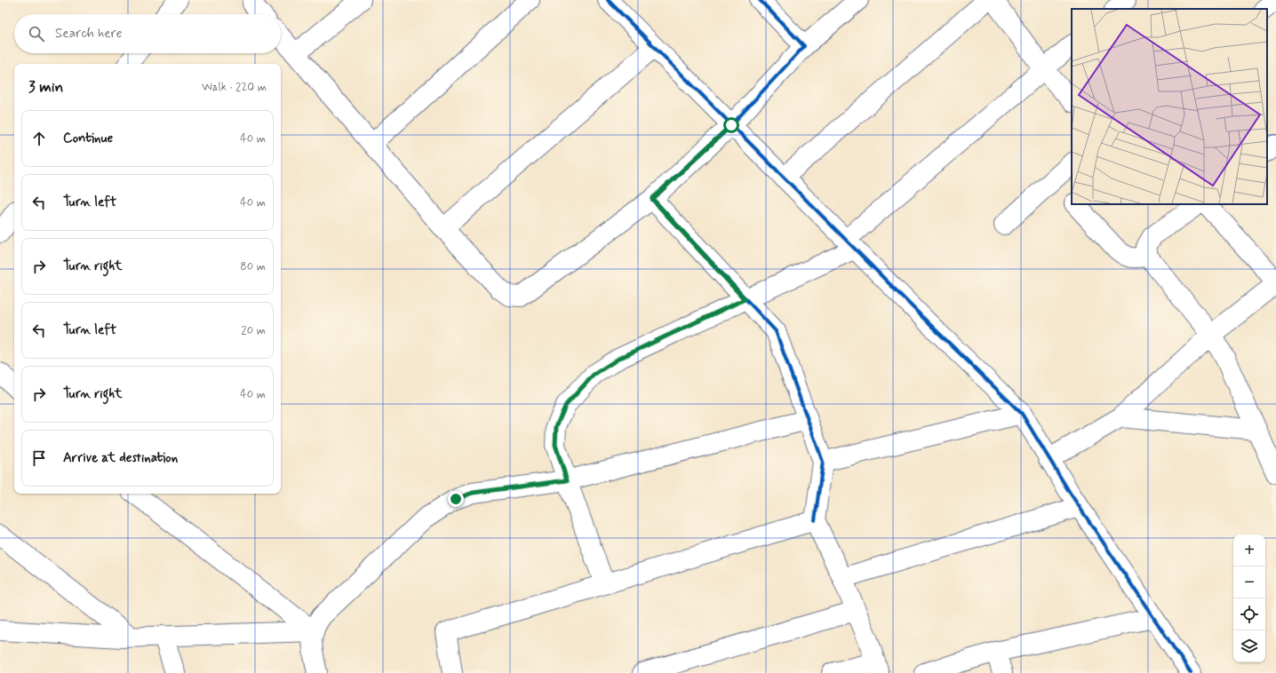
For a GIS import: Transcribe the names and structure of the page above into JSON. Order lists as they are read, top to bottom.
{
  "page": {
    "search": "Search here",
    "heading": ["3 min", "Walk · 220 m"],
    "list": [
      ["Continue", "40 m"],
      ["Turn left", "40 m"],
      ["Turn right", "80 m"],
      ["Turn left", "20 m"],
      ["Turn right", "40 m"],
      "Arrive at destination"
    ],
    "map_buttons": ["+", "−"]
  }
}
